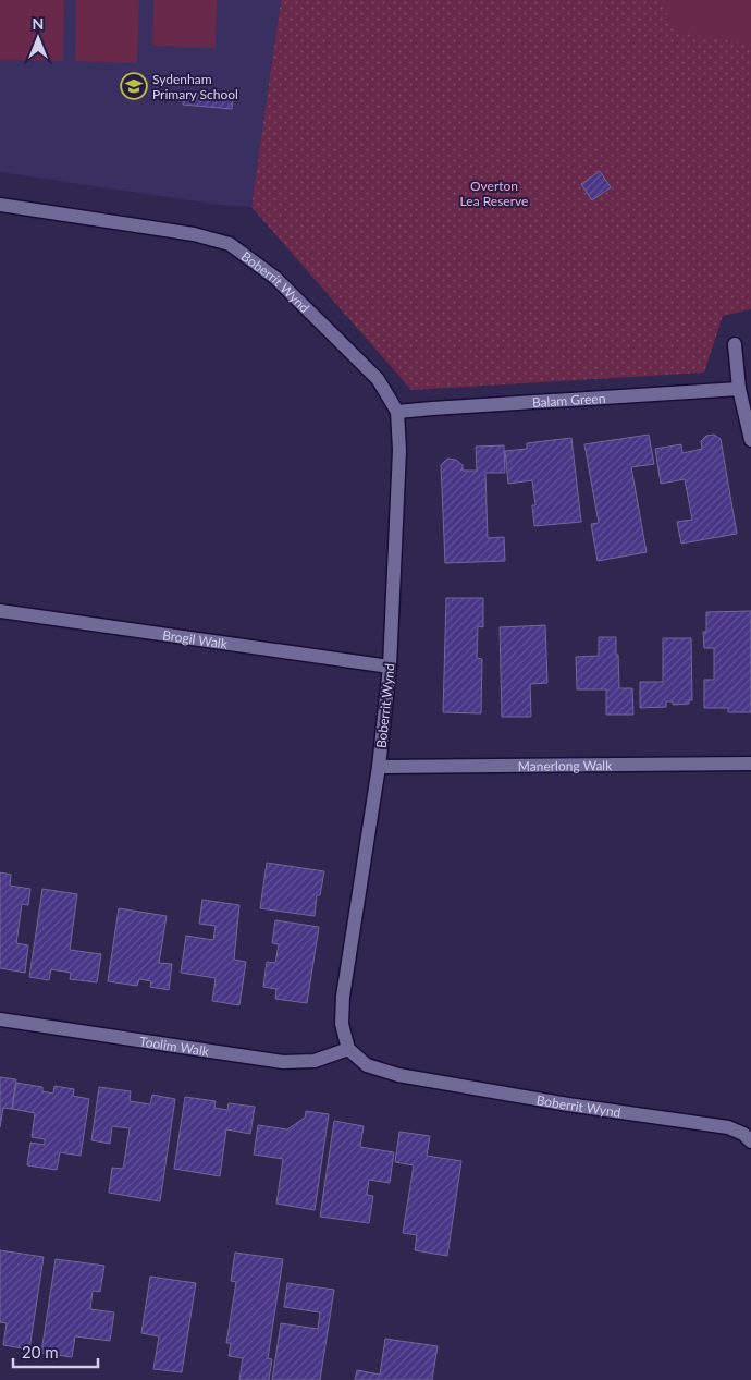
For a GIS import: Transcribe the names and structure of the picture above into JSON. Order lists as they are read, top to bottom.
{
  "streets": {
    "street": [
      "Boberrit Wynd",
      "Balam Green",
      "Brogil Walk",
      "Manerlong Walk",
      "Toolim Walk"
    ]
  },
  "crossings": [
    ["Boberrit Wynd", "Balam Green"],
    ["Boberrit Wynd", "Brogil Walk"],
    ["Boberrit Wynd", "Manerlong Walk"],
    ["Boberrit Wynd", "Toolim Walk"]
  ],
  "parks": ["Overton Lea Reserve"],
  "places": {
    "school or university": ["Sydenham Primary School"]
  },
  "scale_bar": "20 m",
  "north": "top"
}
